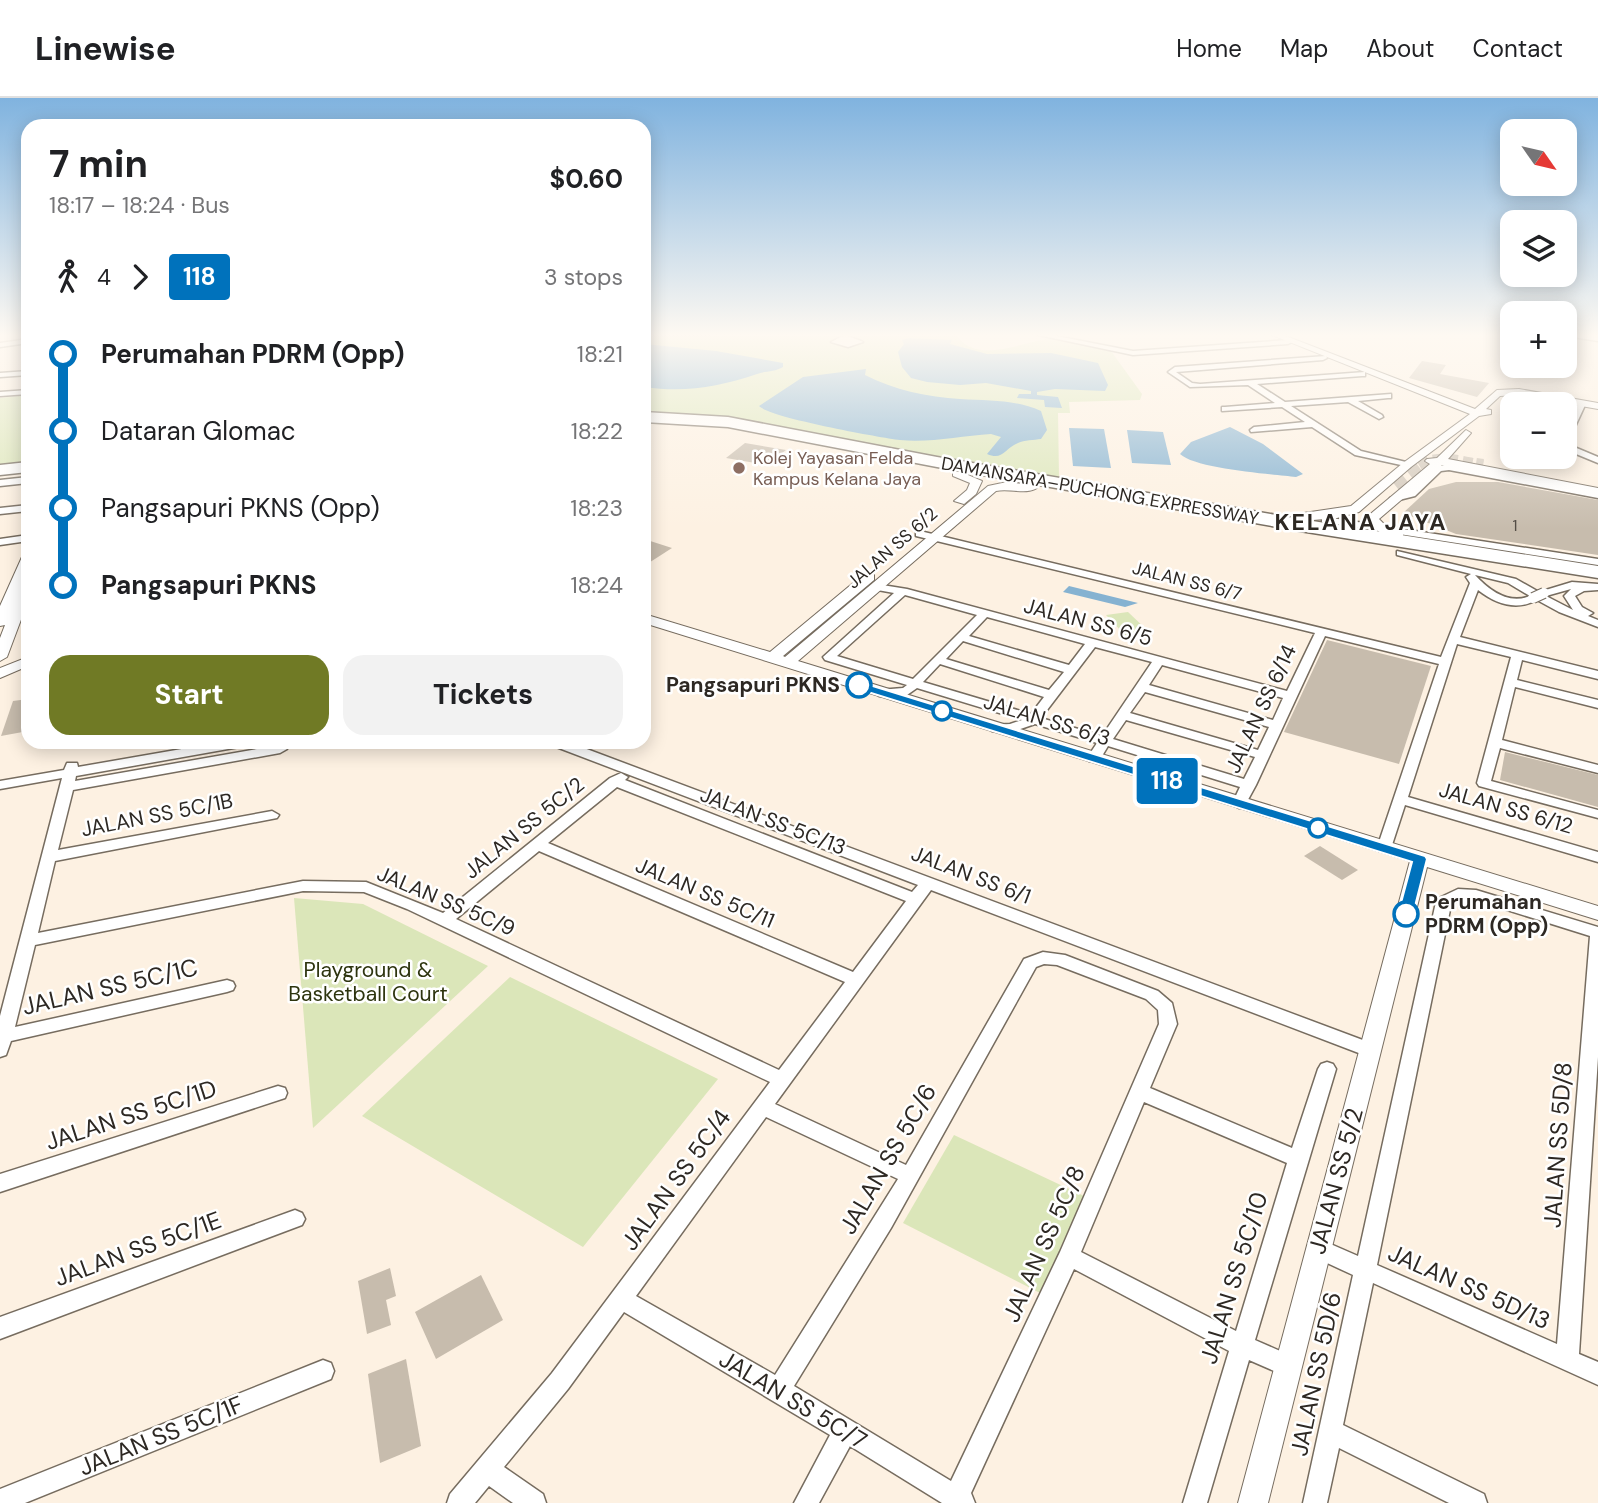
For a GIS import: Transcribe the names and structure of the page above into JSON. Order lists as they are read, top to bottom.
{
  "streets": {
    "highway": ["DAMANSARA–PUCHONG EXPRESSWAY"],
    "street": [
      "JALAN SS 6/2",
      "JALAN SS 6/7",
      "JALAN SS 6/5",
      "JALAN SS 6/14",
      "JALAN SS 6/3",
      "JALAN SS 6/12",
      "JALAN SS 5C/1B",
      "JALAN SS 5C/13",
      "JALAN SS 5C/2",
      "JALAN SS 6/1",
      "JALAN SS 5C/11",
      "JALAN SS 5C/9",
      "JALAN SS 5C/1C",
      "JALAN SS 5C/1D",
      "JALAN SS 5D/8",
      "JALAN SS 5C/6",
      "JALAN SS 5C/4",
      "JALAN SS 5/2",
      "JALAN SS 5C/8",
      "JALAN SS 5C/1E",
      "JALAN SS 5C/10",
      "JALAN SS 5D/13",
      "JALAN SS 5D/6",
      "JALAN SS 5C/7",
      "JALAN SS 5C/1F"
    ]
  },
  "crossings": [
    ["JALAN SS 6/2", "JALAN SS 6/7"],
    ["JALAN SS 6/2", "JALAN SS 6/5"],
    ["JALAN SS 6/2", "JALAN SS 6/3"],
    ["JALAN SS 6/7", "JALAN SS 6/14"],
    ["JALAN SS 6/5", "JALAN SS 6/14"],
    ["JALAN SS 6/14", "JALAN SS 6/3"],
    ["JALAN SS 6/3", "JALAN SS 5/2"],
    ["JALAN SS 5C/13", "JALAN SS 5C/2"],
    ["JALAN SS 5C/13", "JALAN SS 5C/4"],
    ["JALAN SS 5C/2", "JALAN SS 6/1"],
    ["JALAN SS 5C/2", "JALAN SS 5C/11"],
    ["JALAN SS 5C/2", "JALAN SS 5C/9"],
    ["JALAN SS 6/1", "JALAN SS 5C/4"],
    ["JALAN SS 6/1", "JALAN SS 5/2"],
    ["JALAN SS 5C/11", "JALAN SS 5C/4"],
    ["JALAN SS 5C/9", "JALAN SS 5C/4"],
    ["JALAN SS 5D/8", "JALAN SS 5D/13"],
    ["JALAN SS 5D/8", "JALAN SS 5D/6"],
    ["JALAN SS 5C/6", "JALAN SS 5C/8"],
    ["JALAN SS 5C/6", "JALAN SS 5C/7"],
    ["JALAN SS 5C/4", "JALAN SS 5C/7"],
    ["JALAN SS 5/2", "JALAN SS 5D/13"],
    ["JALAN SS 5C/8", "JALAN SS 5C/7"],
    ["JALAN SS 5D/13", "JALAN SS 5D/6"]
  ],
  "districts": ["KELANA JAYA"],
  "parks": ["Playground & Basketball Court"],
  "places": ["Kolej Yayasan Felda Kampus Kelana Jaya", "Pangsapuri PKNS", "Perumahan PDRM (Opp)"],
  "lines": ["bus line 118"],
  "house_numbers": ["1"],
  "north": "bottom right",
  "page": {
    "header": "Linewise",
    "nav": [
      "Home",
      "Map",
      "About",
      "Contact"
    ],
    "on_map": "118",
    "map_buttons": ["+", "−"],
    "heading": ["7 min", "18:17 – 18:24 · Bus", "$0.60"],
    "legs": ["4", "118", "3 stops"],
    "list": [
      {
        "name": "Perumahan PDRM (Opp)",
        "value": "18:21"
      },
      {
        "name": "Dataran Glomac",
        "value": "18:22"
      },
      {
        "name": "Pangsapuri PKNS (Opp)",
        "value": "18:23"
      },
      {
        "name": "Pangsapuri PKNS",
        "value": "18:24"
      }
    ],
    "buttons": ["Start", "Tickets"]
  }
}
